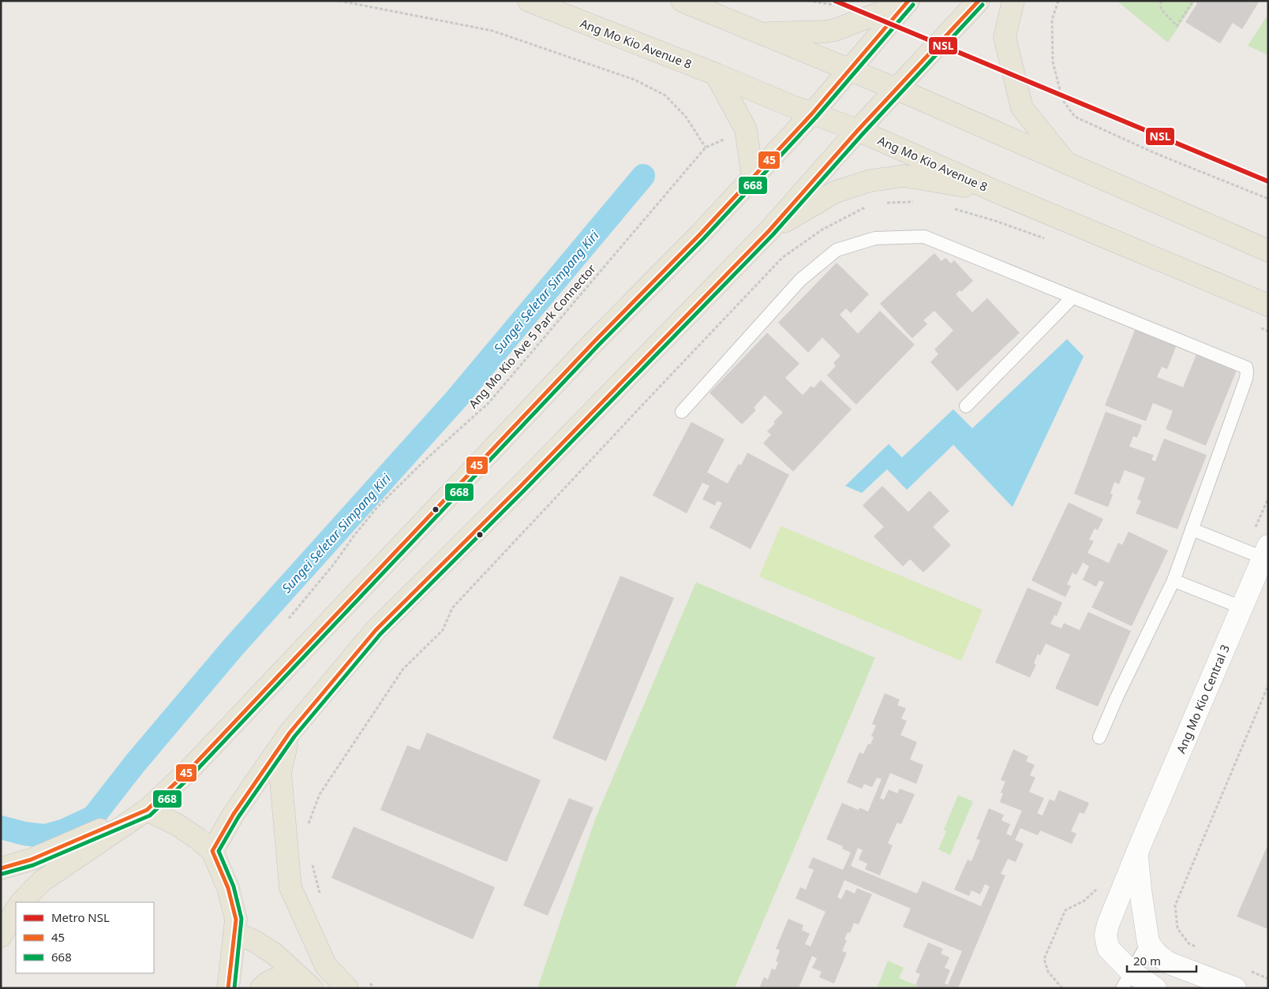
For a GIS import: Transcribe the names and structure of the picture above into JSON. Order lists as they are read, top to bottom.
{
  "streets": {
    "main road": ["Ang Mo Kio Avenue 8"],
    "street": ["Ang Mo Kio Central 3"],
    "path": ["Ang Mo Kio Ave 5 Park Connector"]
  },
  "water": ["Sungei Seletar Simpang Kiri"],
  "lines": ["metro line NSL", "transit line 45", "transit line 668"],
  "legend": ["Metro NSL", "45", "668"],
  "scale_bar": "20 m"
}
